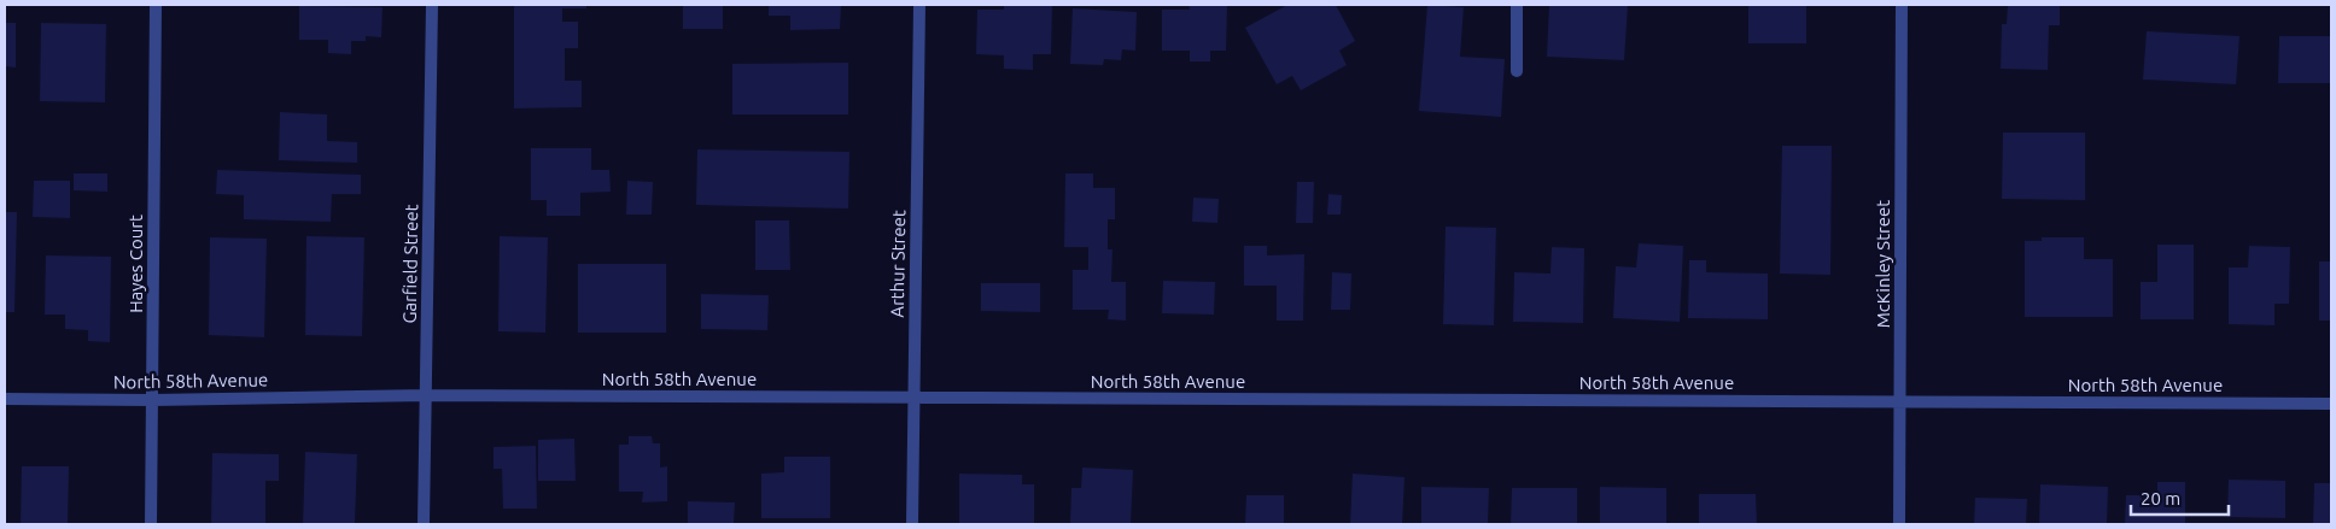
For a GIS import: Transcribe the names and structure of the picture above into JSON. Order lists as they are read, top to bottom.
{
  "streets": {
    "street": [
      "Hayes Court",
      "Garfield Street",
      "Arthur Street",
      "McKinley Street",
      "North 58th Avenue"
    ]
  },
  "crossings": [
    ["Hayes Court", "North 58th Avenue"],
    ["Garfield Street", "North 58th Avenue"],
    ["Arthur Street", "North 58th Avenue"],
    ["McKinley Street", "North 58th Avenue"]
  ],
  "scale_bar": "20 m"
}
